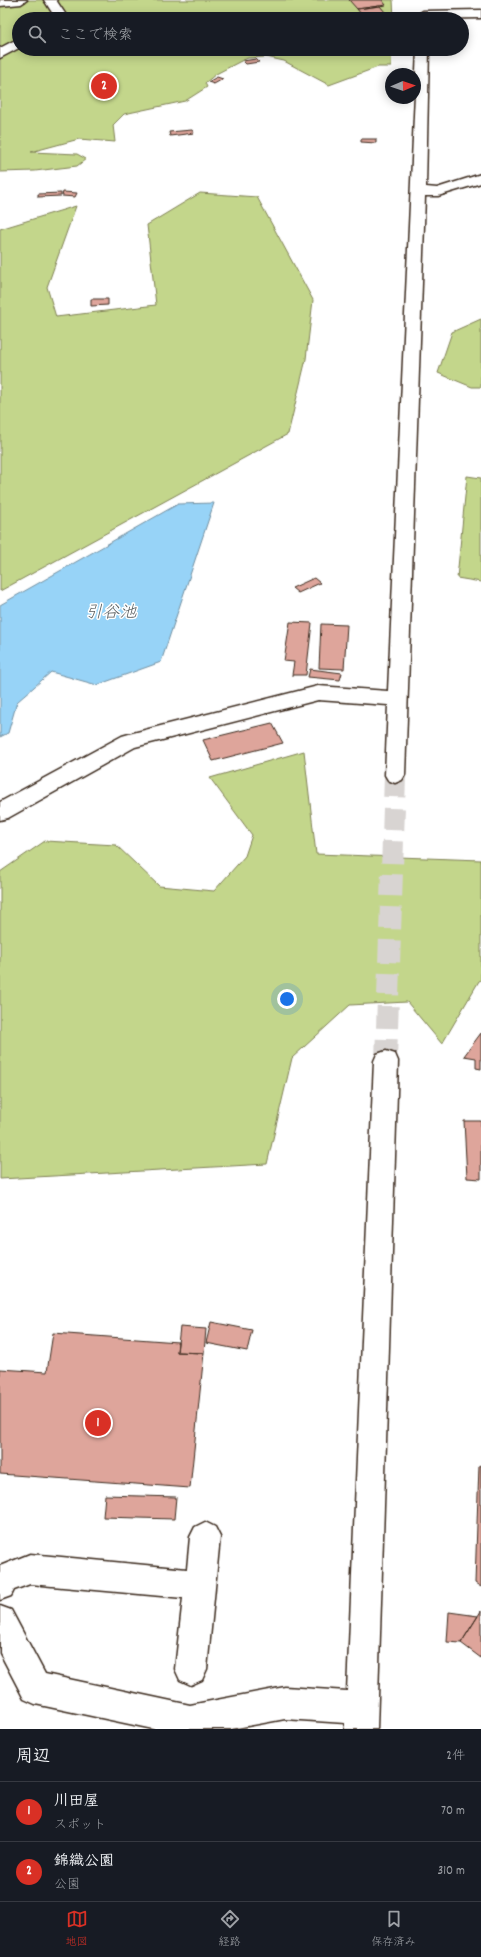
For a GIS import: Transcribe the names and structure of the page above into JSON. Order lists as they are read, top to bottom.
{
  "water": ["引谷池"],
  "north": "right",
  "page": {
    "search": "ここで検索",
    "pins": ["2", "1"],
    "heading": ["周辺", "2件"],
    "list": [
      {
        "mark": "1",
        "name": "川田屋",
        "note": "スポット",
        "value": "70 m"
      },
      {
        "mark": "2",
        "name": "錦織公園",
        "note": "公園",
        "value": "310 m"
      }
    ],
    "nav": ["地図", "経路", "保存済み"]
  }
}
